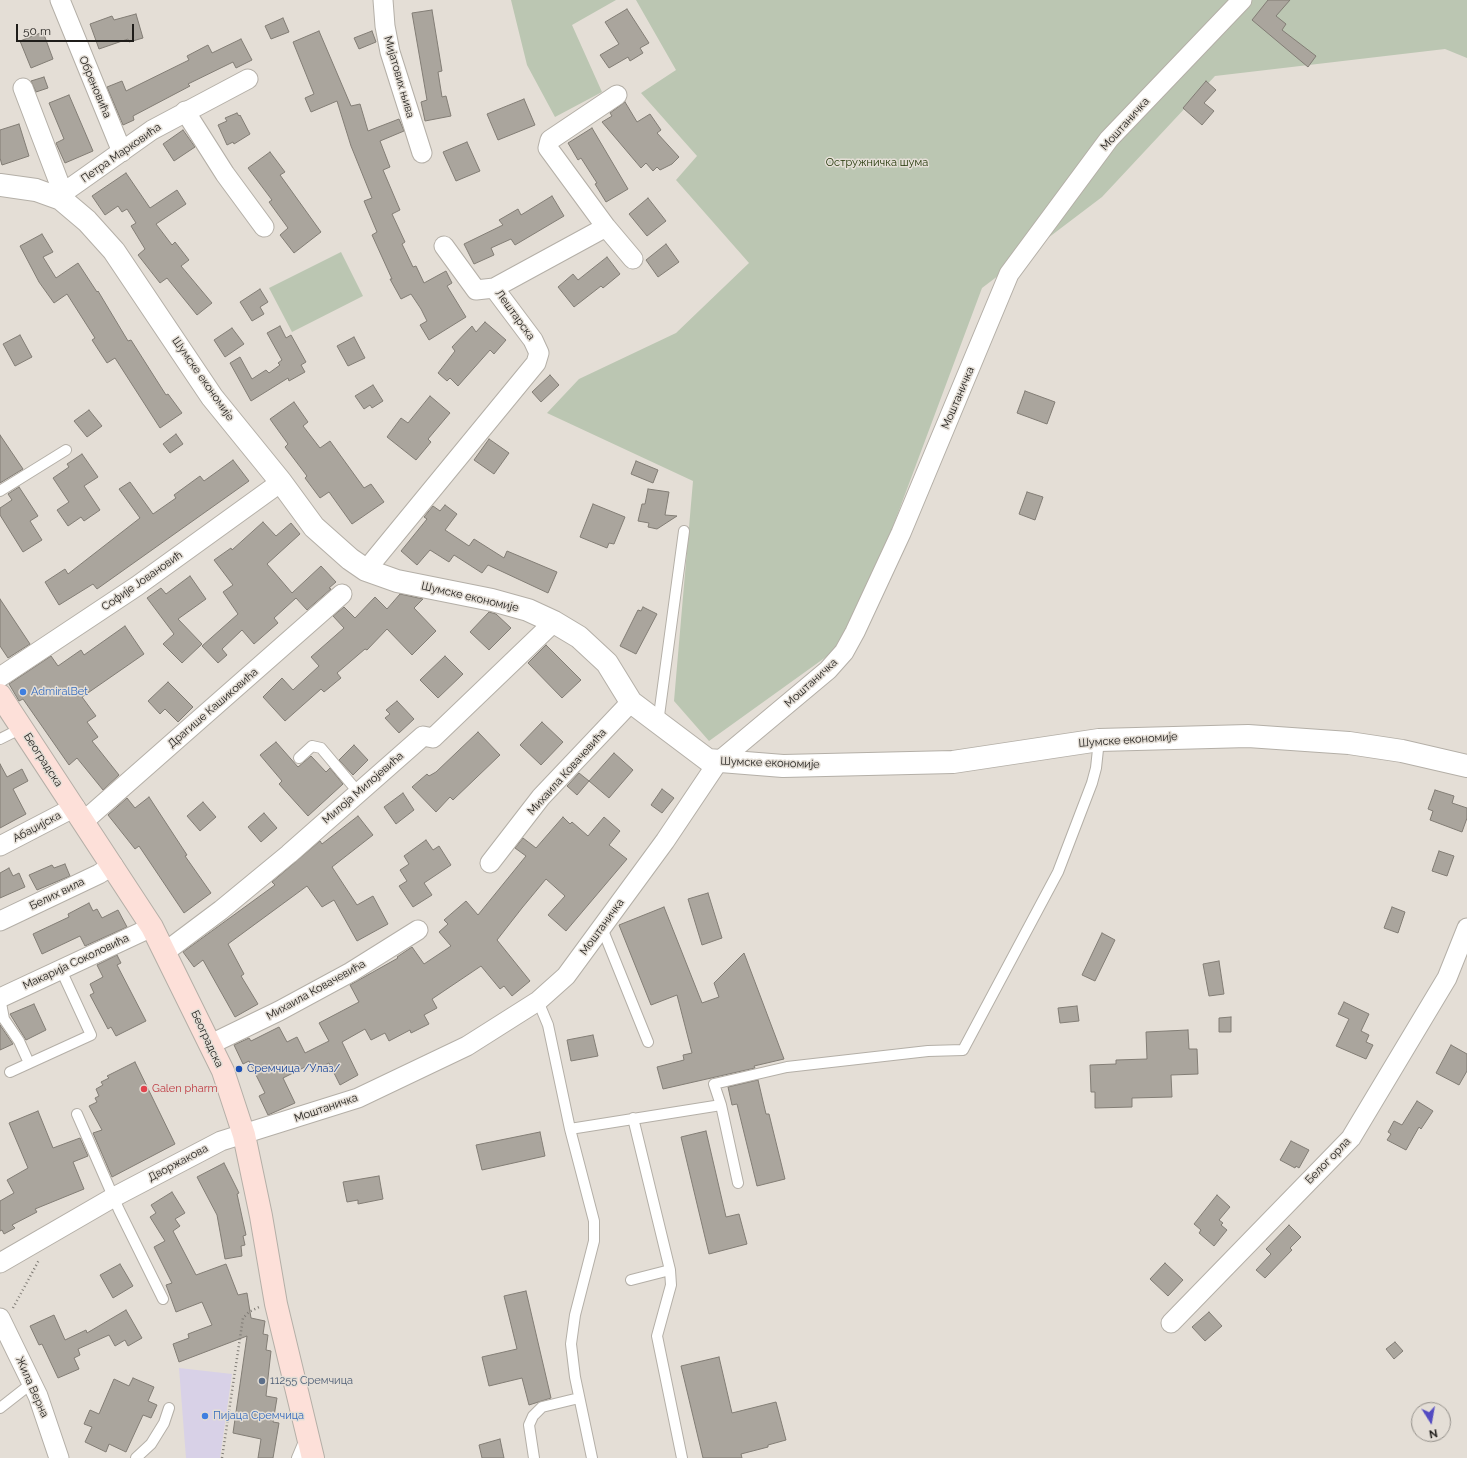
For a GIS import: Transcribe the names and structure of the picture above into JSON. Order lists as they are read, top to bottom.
{
  "streets": {
    "main road": ["Београдска"],
    "street": [
      "Мијатових њива",
      "Обреновића",
      "Моштаничка",
      "Петра Марковића",
      "Лештарска",
      "Шумске економије",
      "Софије Јовановић",
      "Драгише Кашиковића",
      "Михаила Ковачевића",
      "Милоја Милојевића",
      "Абаџијска",
      "Белих вила",
      "Макарија Соколовића",
      "Белог орла",
      "Дворжакова",
      "Жила Верна"
    ]
  },
  "crossings": [
    ["Обреновића", "Петра Марковића"],
    ["Моштаничка", "Шумске економије"],
    ["Моштаничка", "Београдска"],
    ["Моштаничка", "Дворжакова"],
    ["Петра Марковића", "Шумске економије"],
    ["Лештарска", "Шумске економије"],
    ["Шумске економије", "Софије Јовановић"],
    ["Шумске економије", "Михаила Ковачевића"],
    ["Шумске економије", "Милоја Милојевића"],
    ["Драгише Кашиковића", "Београдска"],
    ["Драгише Кашиковића", "Абаџијска"],
    ["Београдска", "Михаила Ковачевића"],
    ["Београдска", "Милоја Милојевића"],
    ["Београдска", "Абаџијска"],
    ["Београдска", "Белих вила"],
    ["Београдска", "Макарија Соколовића"],
    ["Београдска", "Дворжакова"]
  ],
  "parks": ["Остружничка шума"],
  "places": [
    "AdmiralBet",
    "Сремчица /Улаз/",
    "Galen pharm",
    "11255 Сремчица",
    "Пијаца Сремчица"
  ],
  "scale_bar": "50 m",
  "north": "bottom"
}
